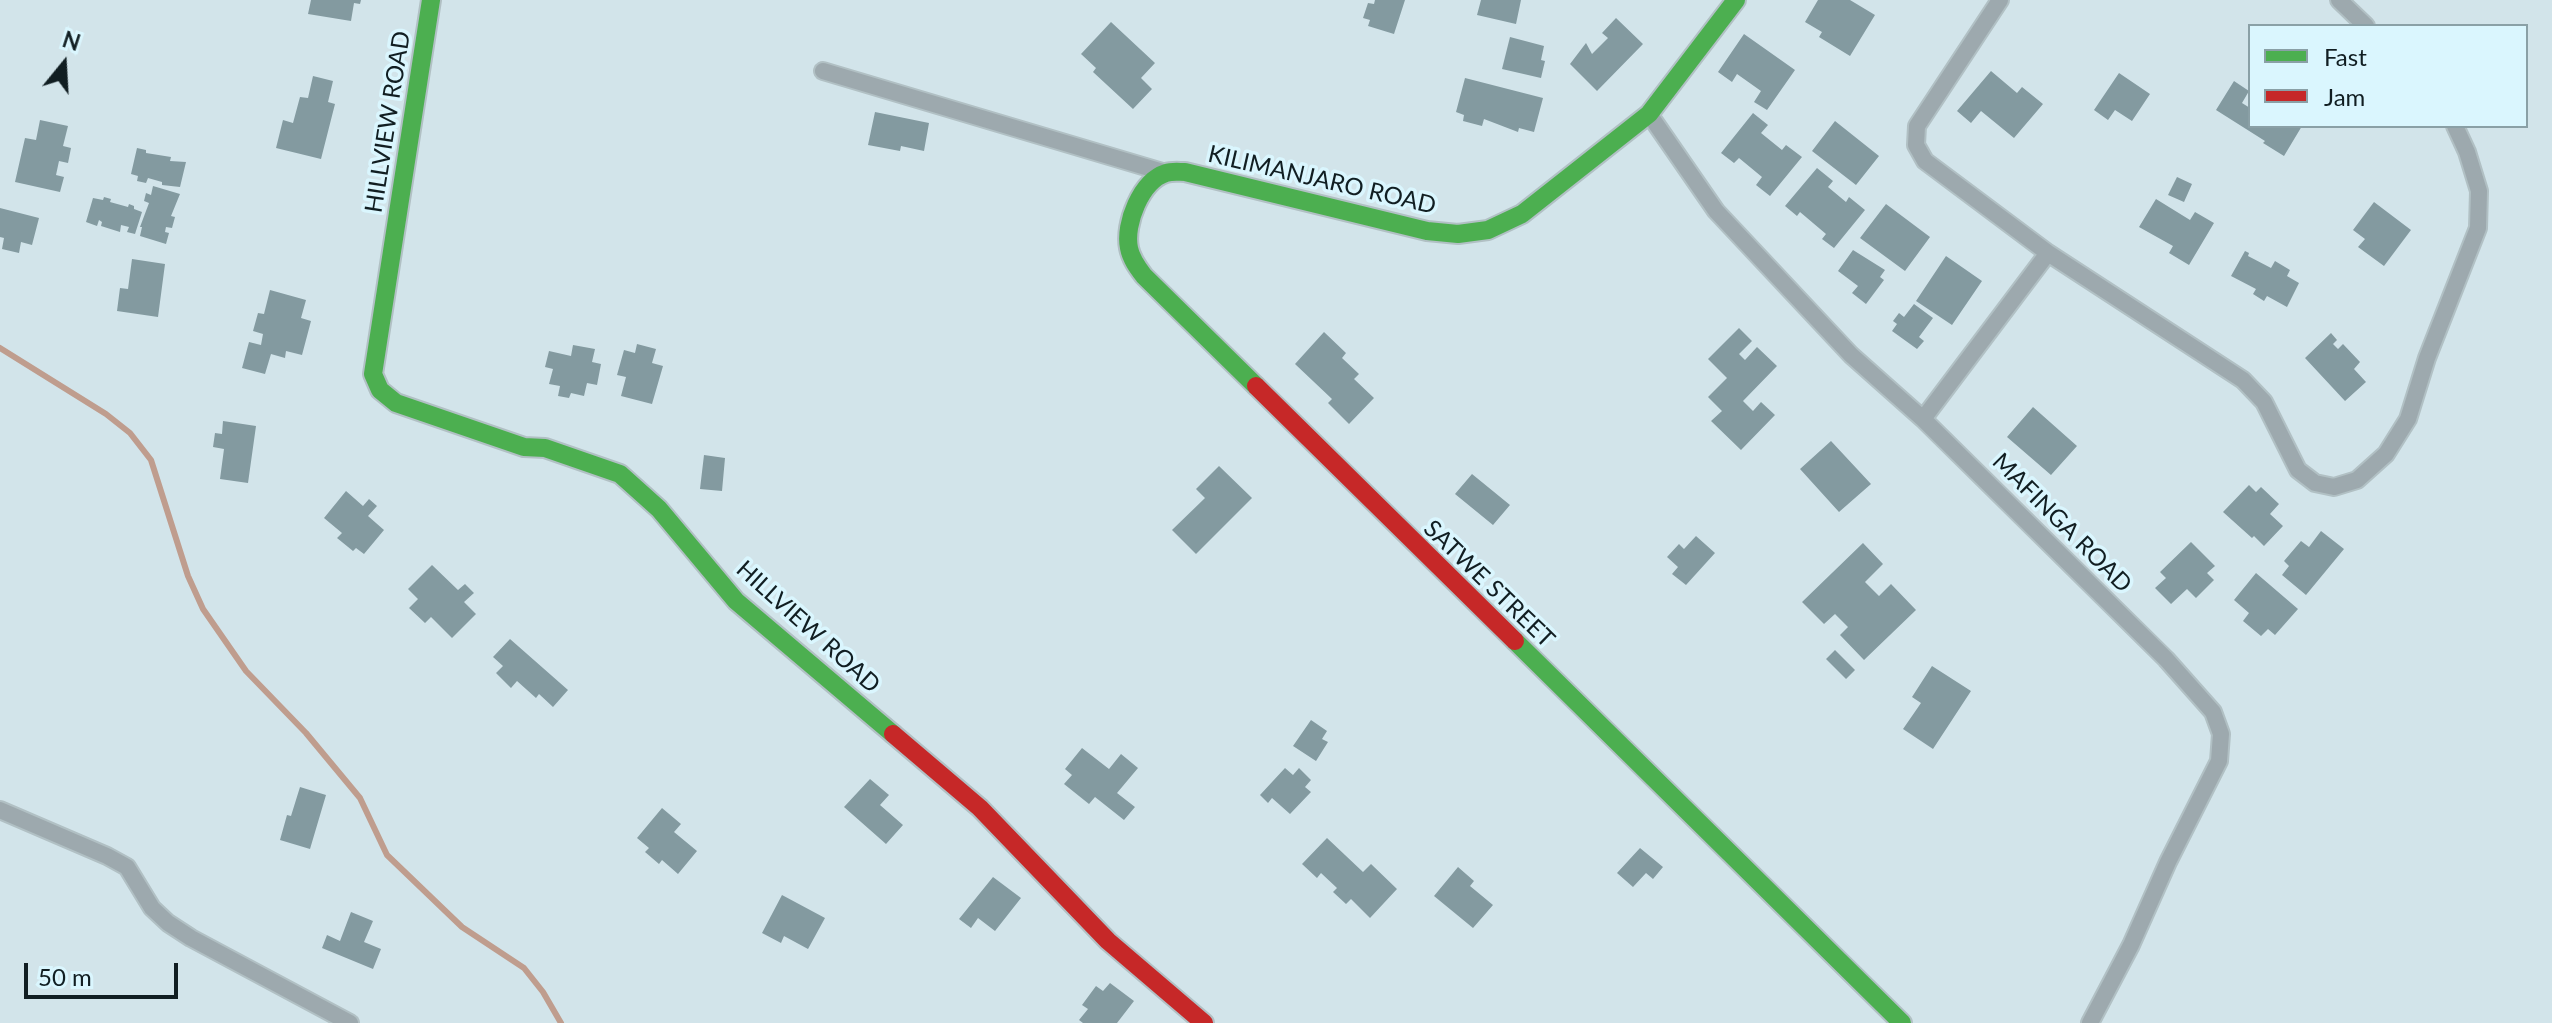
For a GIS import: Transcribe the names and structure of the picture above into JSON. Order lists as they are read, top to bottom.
{
  "streets": {
    "street": [
      "HILLVIEW ROAD",
      "KILIMANJARO ROAD",
      "MAFINGA ROAD",
      "SATWE STREET"
    ]
  },
  "crossings": [
    ["KILIMANJARO ROAD", "MAFINGA ROAD"],
    ["KILIMANJARO ROAD", "SATWE STREET"]
  ],
  "legend": ["Fast", "Jam"],
  "scale_bar": "50 m",
  "north": "top"
}
